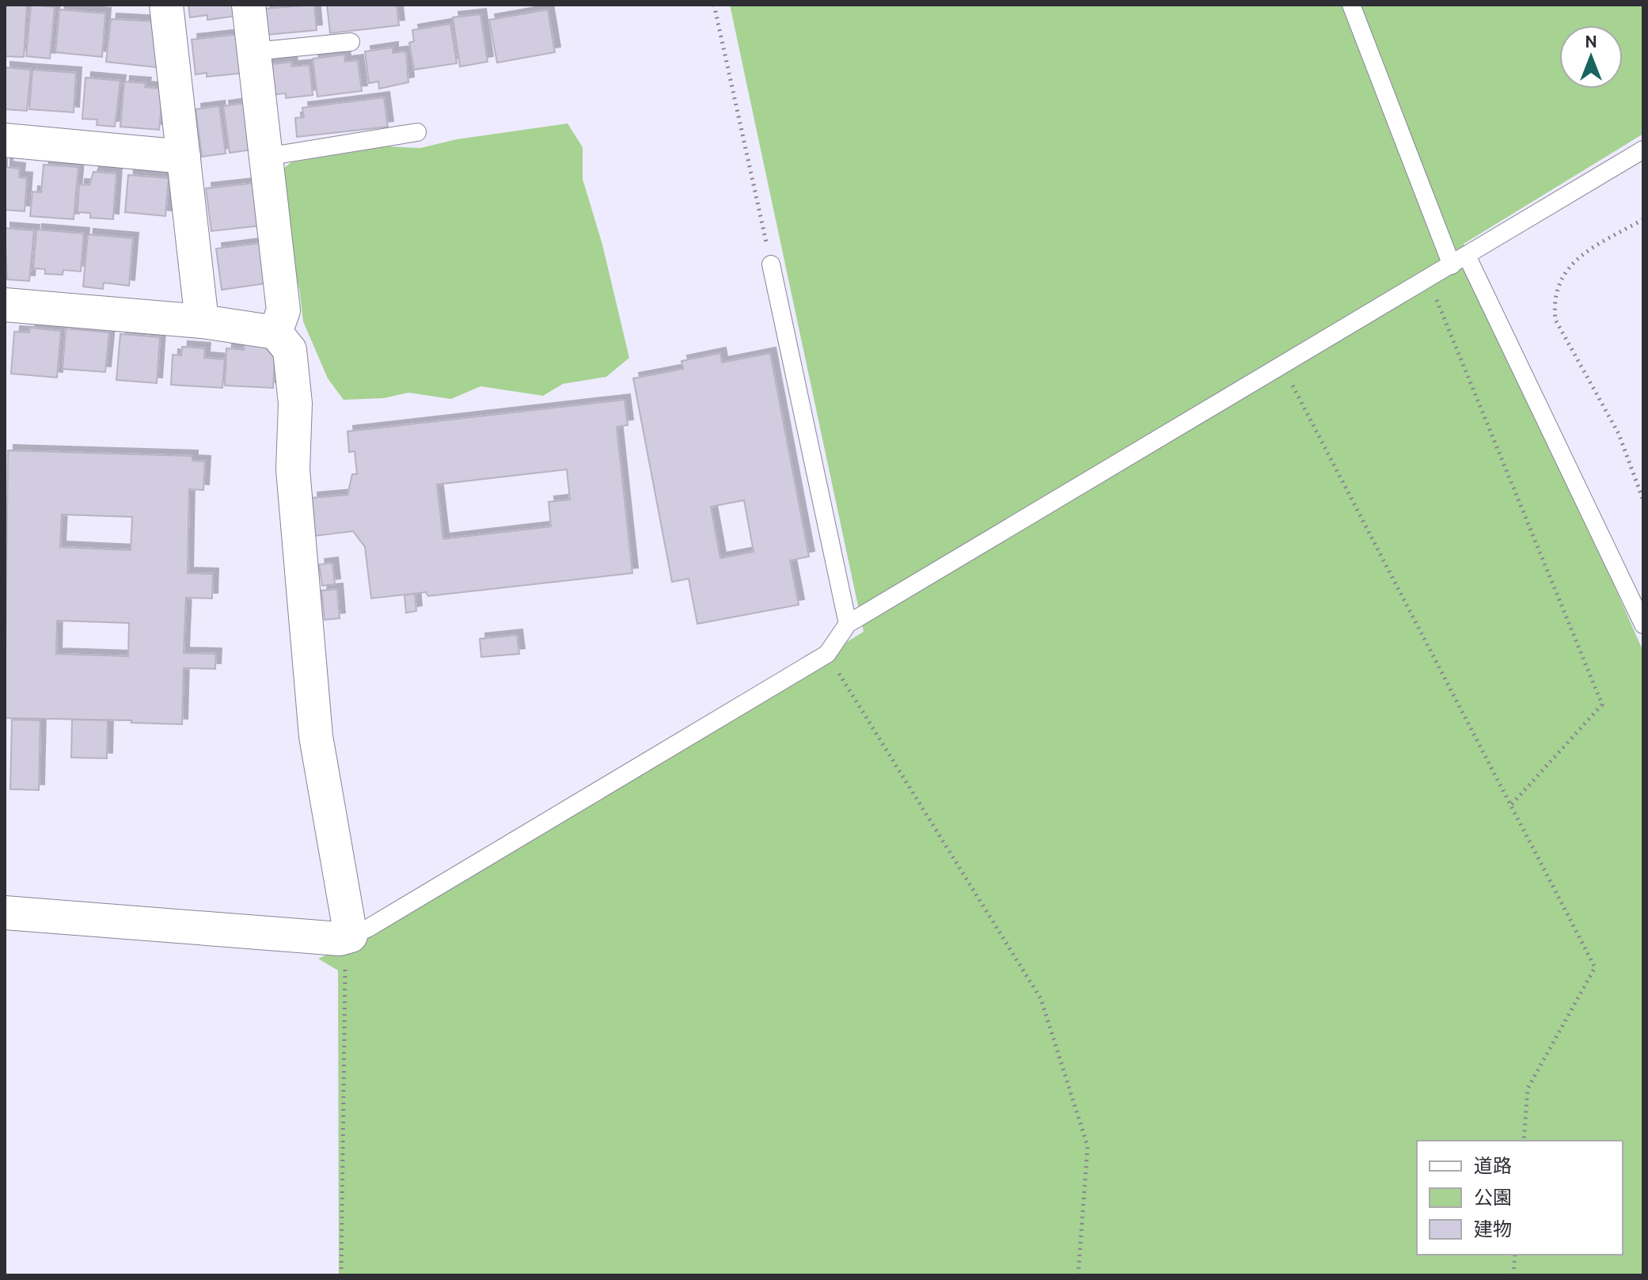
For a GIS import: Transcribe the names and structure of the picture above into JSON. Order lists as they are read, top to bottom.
{
  "legend": ["道路", "公園", "建物"],
  "north": "top"
}
